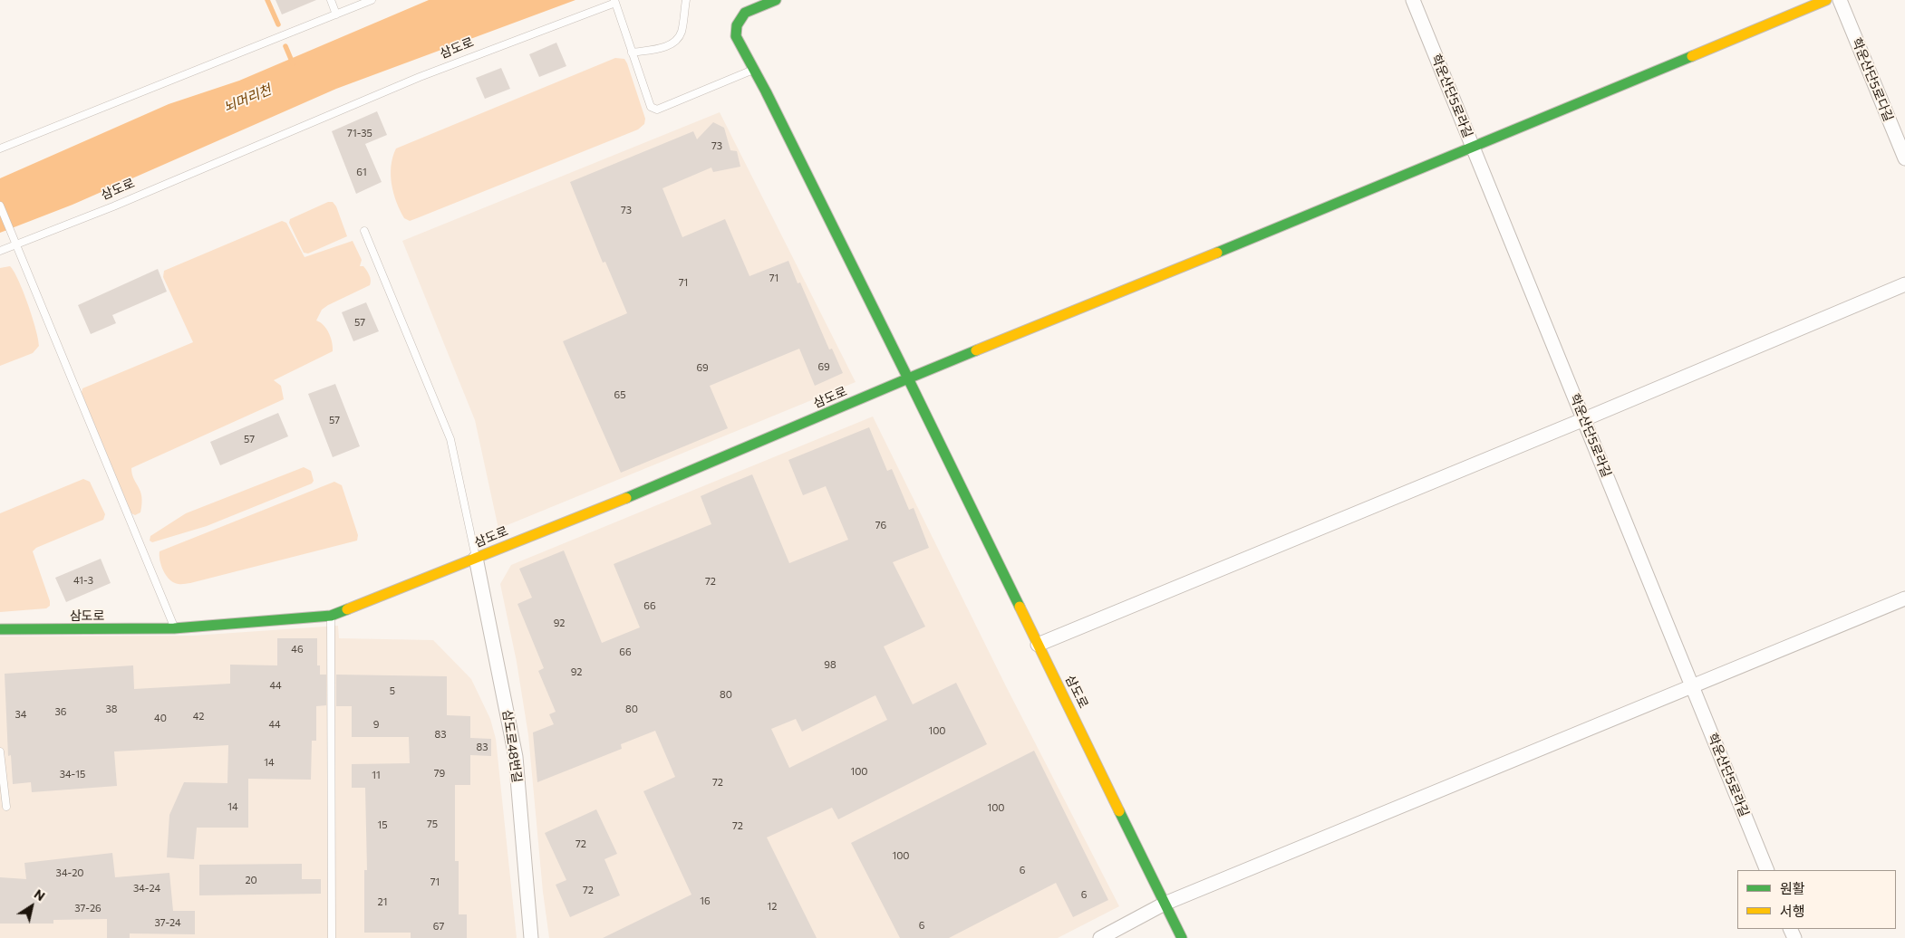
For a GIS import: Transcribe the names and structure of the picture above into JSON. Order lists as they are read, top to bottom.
{
  "streets": {
    "street": [
      "삼도로",
      "학운산단5로다길",
      "학운산단5로라길",
      "삼도로48번길"
    ]
  },
  "crossings": [
    ["삼도로", "삼도로48번길"]
  ],
  "water": ["뇌머리천"],
  "house_numbers": [
    "71-35",
    "73",
    "61",
    "73",
    "71",
    "71",
    "57",
    "69",
    "69",
    "65",
    "57",
    "57",
    "76",
    "41-3",
    "72",
    "66",
    "92",
    "46",
    "66",
    "98",
    "92",
    "44",
    "5",
    "80",
    "38",
    "80",
    "36",
    "34",
    "42",
    "40",
    "44",
    "9",
    "100",
    "83",
    "83",
    "14",
    "100",
    "79",
    "34-15",
    "11",
    "72",
    "14",
    "100",
    "75",
    "15",
    "72",
    "72",
    "100",
    "6",
    "34-20",
    "20",
    "71",
    "34-24",
    "72",
    "6",
    "16",
    "21",
    "12",
    "37-26",
    "37-24",
    "6",
    "67"
  ],
  "legend": ["원활", "서행"],
  "north": "top right"
}
